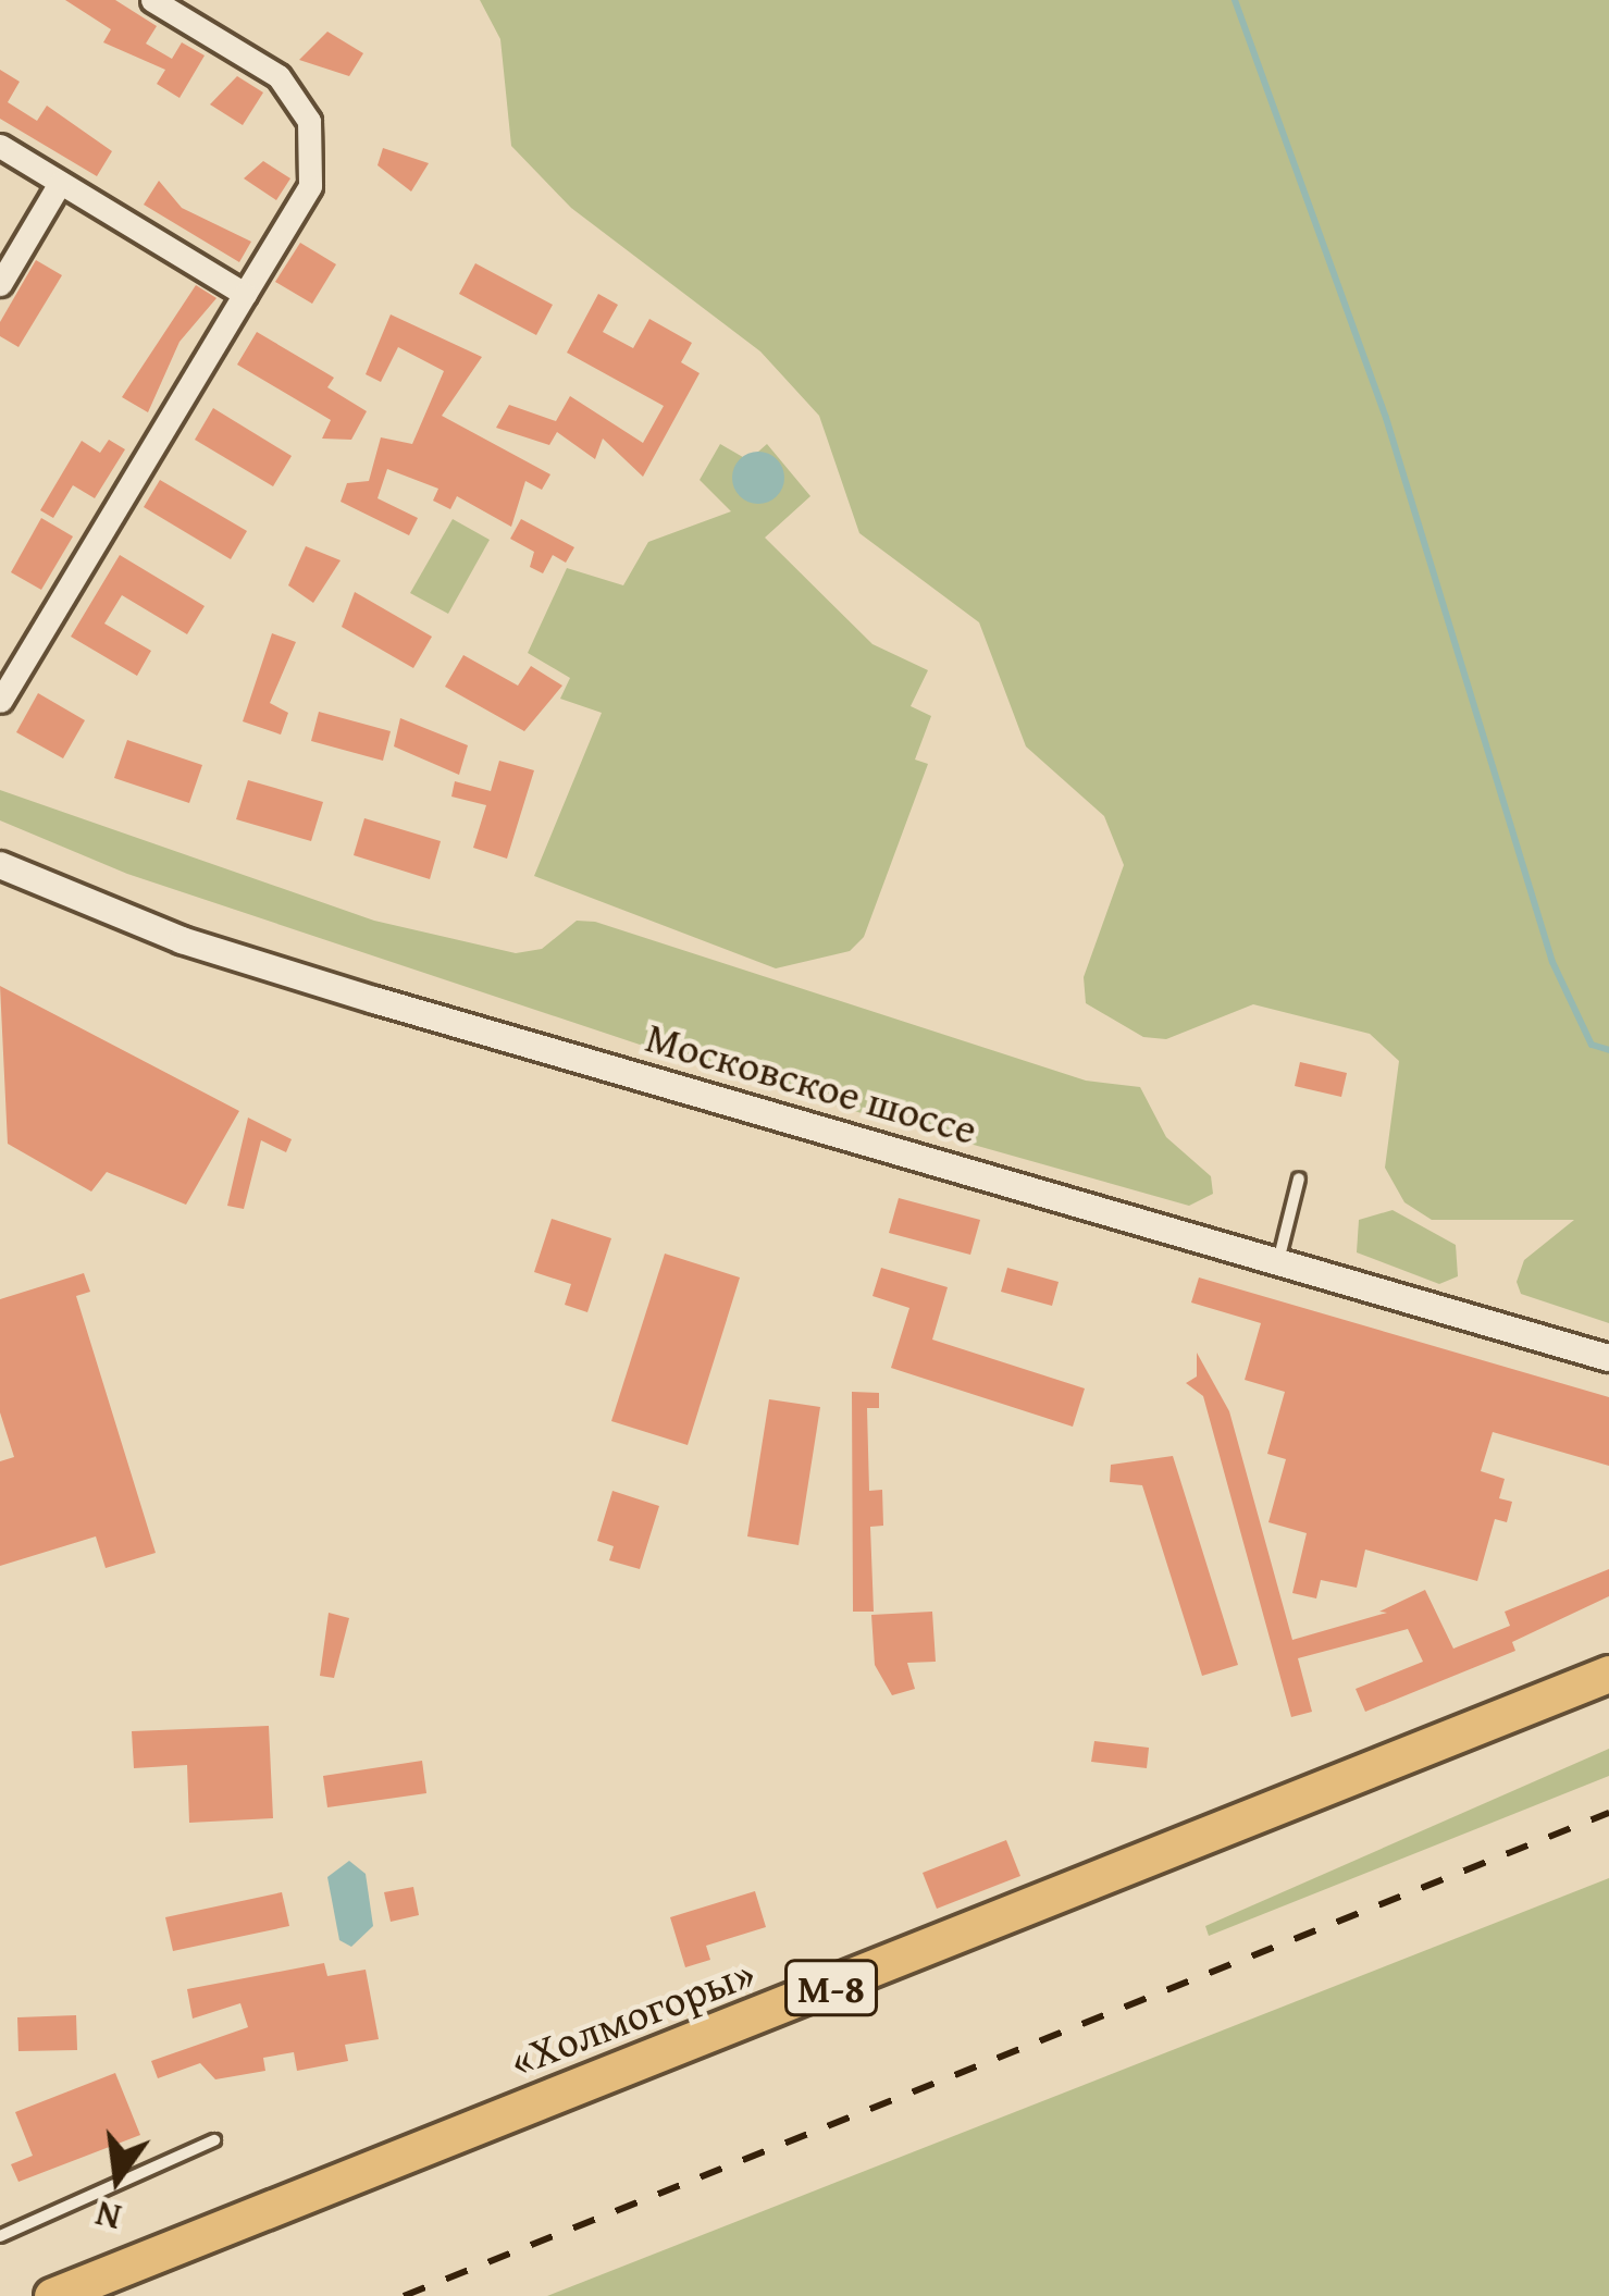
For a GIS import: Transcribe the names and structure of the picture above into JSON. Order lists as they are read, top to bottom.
{
  "streets": {
    "highway": ["М-8", "«Холмогоры»"],
    "street": ["Московское шоссе"]
  },
  "north": "bottom"
}
